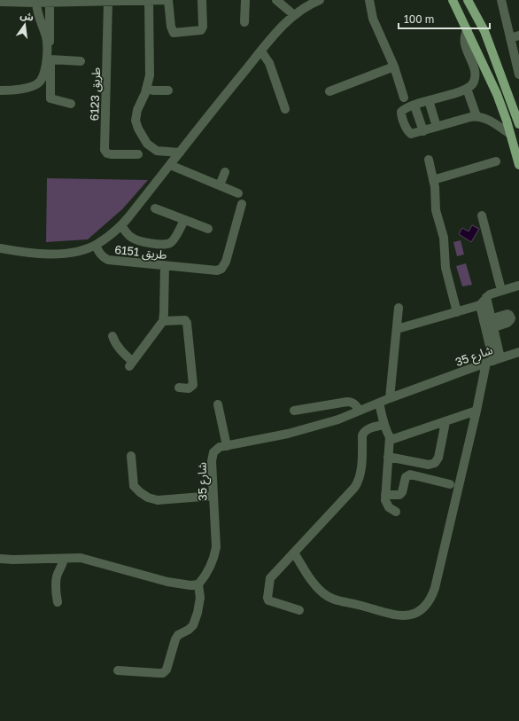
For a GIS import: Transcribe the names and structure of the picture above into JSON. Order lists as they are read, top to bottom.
{
  "streets": {
    "street": ["طريق 6123", "طريق 6151", "شارع 35"]
  },
  "scale_bar": "100 m",
  "north": "top"
}
